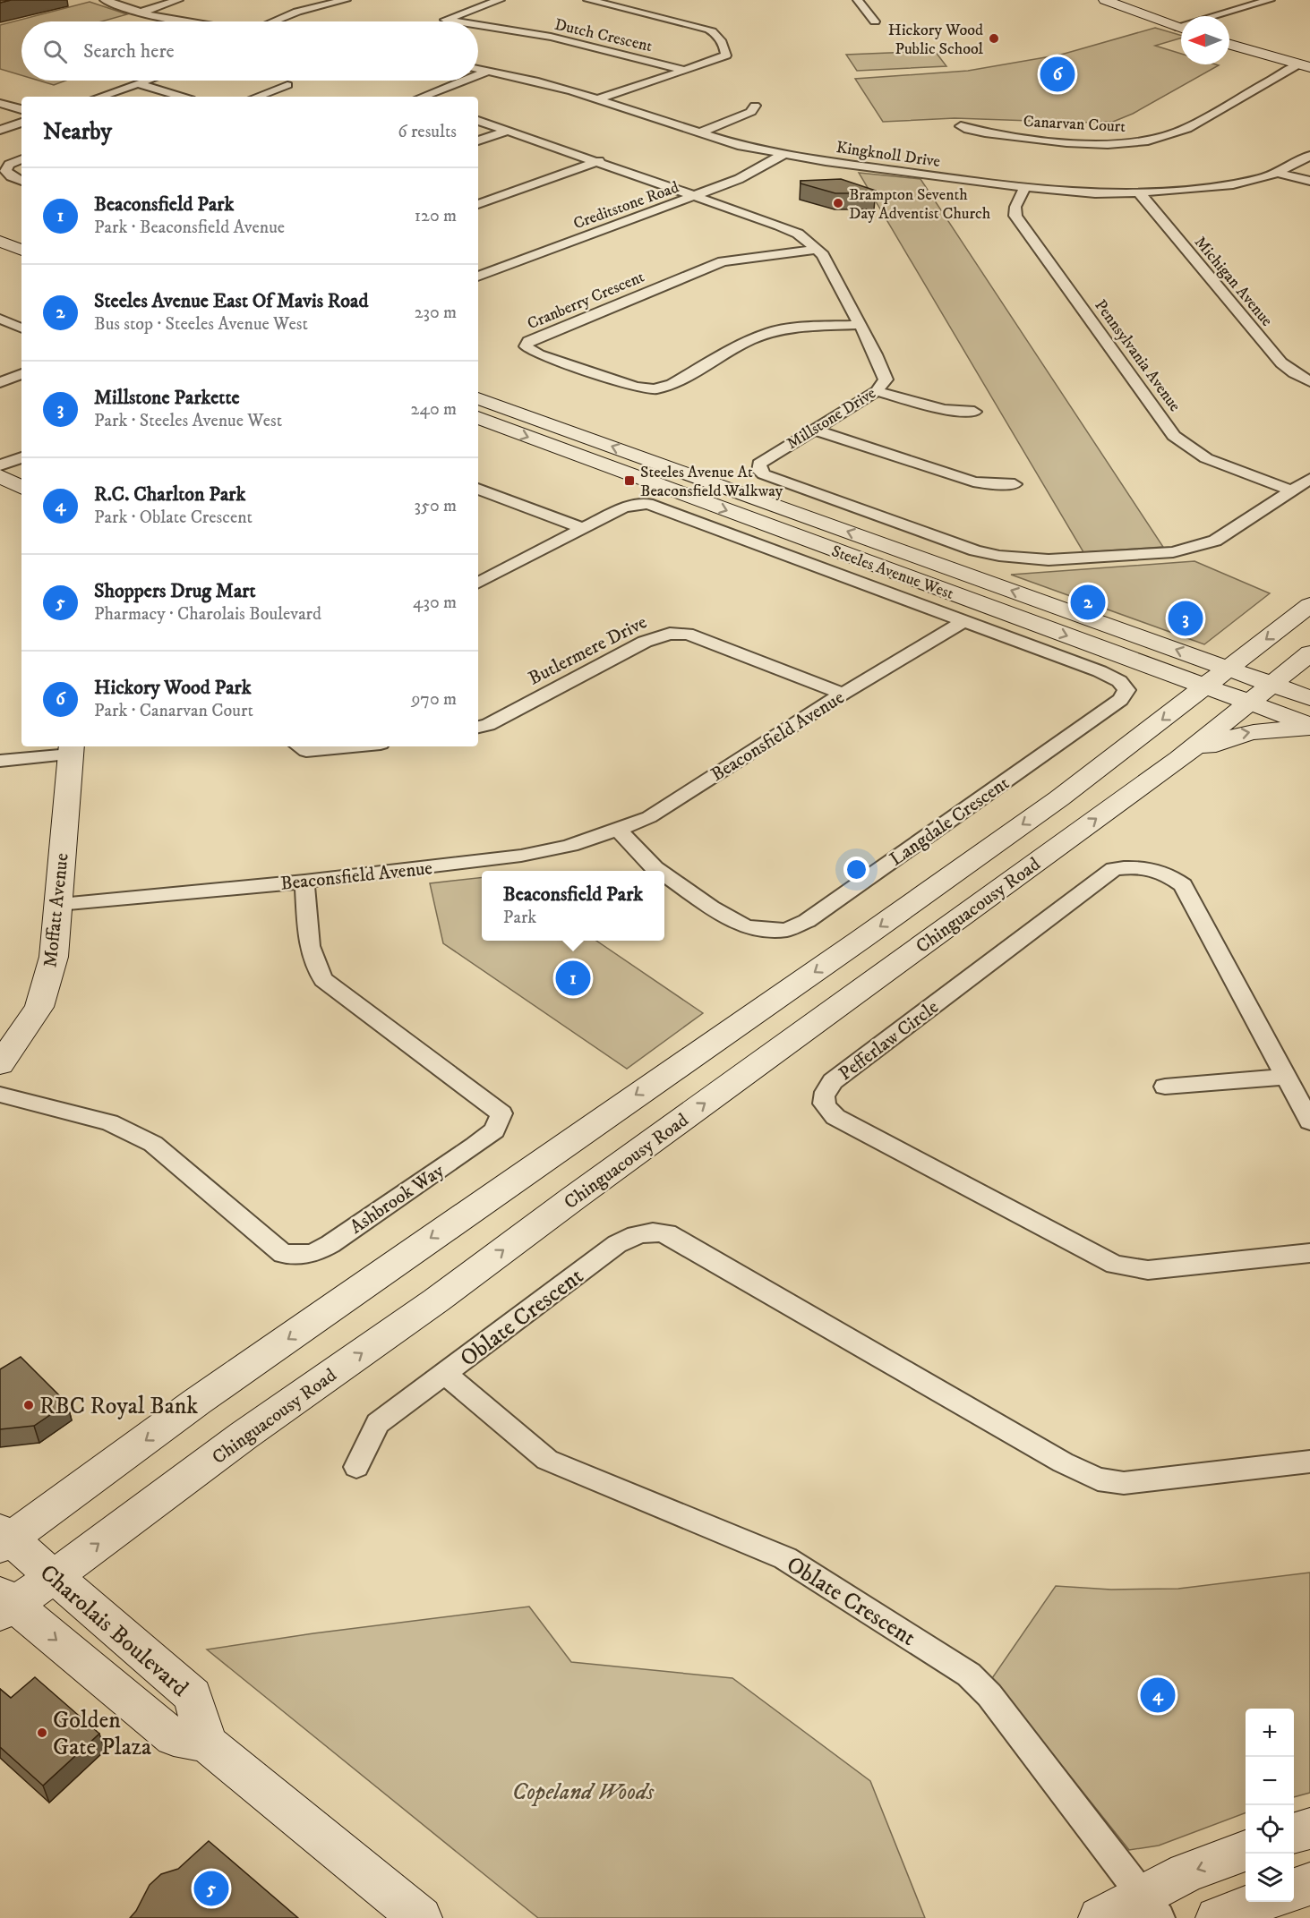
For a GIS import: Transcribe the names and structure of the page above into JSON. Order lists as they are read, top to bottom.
{
  "streets": {
    "main road": [
      "Steeles Avenue West",
      "Chinguacousy Road",
      "Moffatt Avenue",
      "Charolais Boulevard"
    ],
    "street": [
      "Dutch Crescent",
      "Canarvan Court",
      "Kingknoll Drive",
      "Creditstone Road",
      "Michigan Avenue",
      "Cranberry Crescent",
      "Pennsylvania Avenue",
      "Millstone Drive",
      "Butlermere Drive",
      "Beaconsfield Avenue",
      "Langdale Crescent",
      "Pefferlaw Circle",
      "Ashbrook Way",
      "Oblate Crescent"
    ]
  },
  "crossings": [
    ["Kingknoll Drive", "Creditstone Road"],
    ["Kingknoll Drive", "Michigan Avenue"],
    ["Kingknoll Drive", "Pennsylvania Avenue"],
    ["Creditstone Road", "Millstone Drive"],
    ["Cranberry Crescent", "Millstone Drive"],
    ["Pennsylvania Avenue", "Millstone Drive"],
    ["Steeles Avenue West", "Chinguacousy Road"],
    ["Butlermere Drive", "Beaconsfield Avenue"],
    ["Beaconsfield Avenue", "Langdale Crescent"],
    ["Beaconsfield Avenue", "Moffatt Avenue"],
    ["Beaconsfield Avenue", "Ashbrook Way"],
    ["Chinguacousy Road", "Charolais Boulevard"]
  ],
  "parks": ["Copeland Woods"],
  "places": {
    "other": [
      "Hickory Wood Public School",
      "Brampton Seventh Day Adventist Church",
      "RBC Royal Bank",
      "Golden Gate Plaza"
    ],
    "transit": ["Steeles Avenue At Beaconsfield Walkway"]
  },
  "north": "left",
  "page": {
    "search": "Search here",
    "pins": [
      "6",
      "2",
      "3",
      "1",
      "4",
      "5"
    ],
    "heading": ["Nearby", "6 results"],
    "list": [
      {
        "mark": "1",
        "name": "Beaconsfield Park",
        "note": "Park · Beaconsfield Avenue",
        "value": "120 m"
      },
      {
        "mark": "2",
        "name": "Steeles Avenue East Of Mavis Road",
        "note": "Bus stop · Steeles Avenue West",
        "value": "230 m"
      },
      {
        "mark": "3",
        "name": "Millstone Parkette",
        "note": "Park · Steeles Avenue West",
        "value": "240 m"
      },
      {
        "mark": "4",
        "name": "R.C. Charlton Park",
        "note": "Park · Oblate Crescent",
        "value": "350 m"
      },
      {
        "mark": "5",
        "name": "Shoppers Drug Mart",
        "note": "Pharmacy · Charolais Boulevard",
        "value": "430 m"
      },
      {
        "mark": "6",
        "name": "Hickory Wood Park",
        "note": "Park · Canarvan Court",
        "value": "970 m"
      }
    ],
    "popup": ["Beaconsfield Park", "Park"],
    "map_buttons": ["+", "−"]
  }
}
